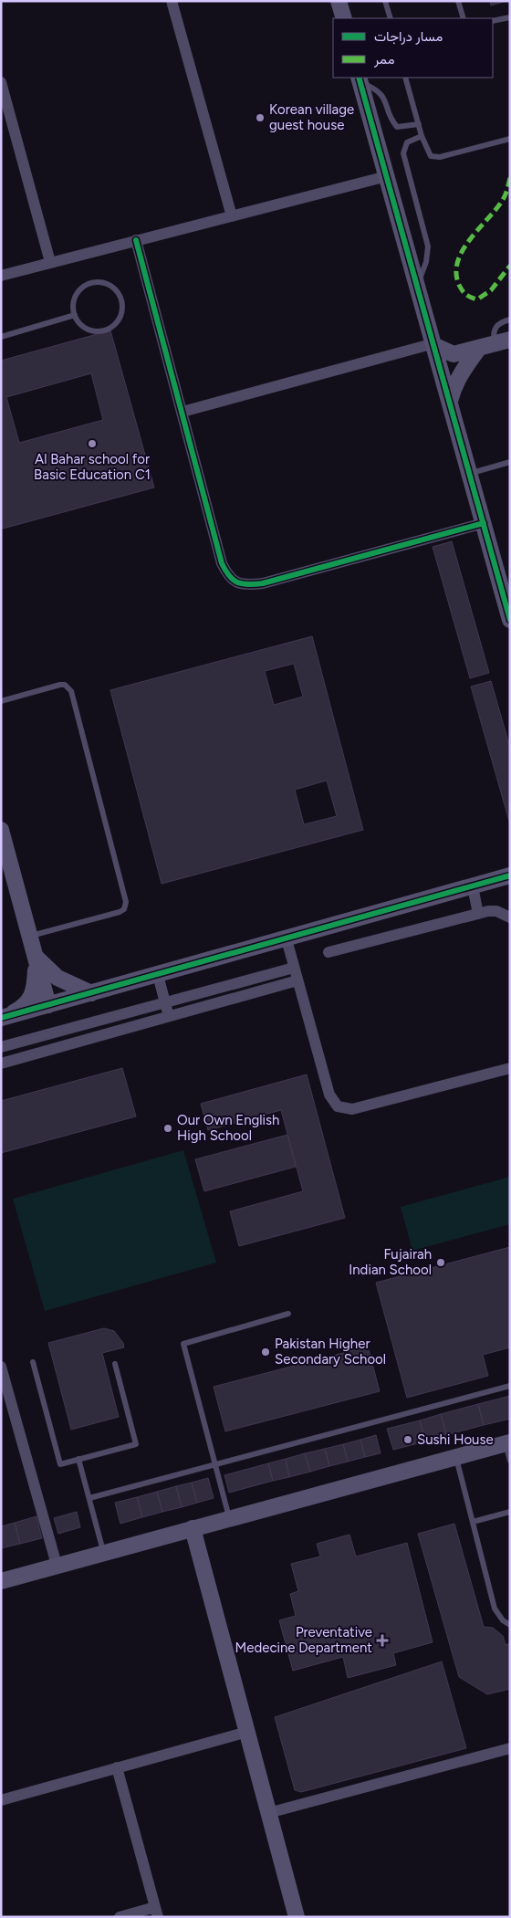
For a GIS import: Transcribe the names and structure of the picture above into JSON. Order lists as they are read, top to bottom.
{
  "places": {
    "other": [
      "Korean village guest house",
      "Al Bahar school for Basic Education C1",
      "Our Own English High School",
      "Fujairah Indian School",
      "Pakistan Higher Secondary School",
      "Sushi House"
    ],
    "health": ["Preventative Medecine Department"]
  },
  "legend": ["مسار دراجات", "ممر"]
}
